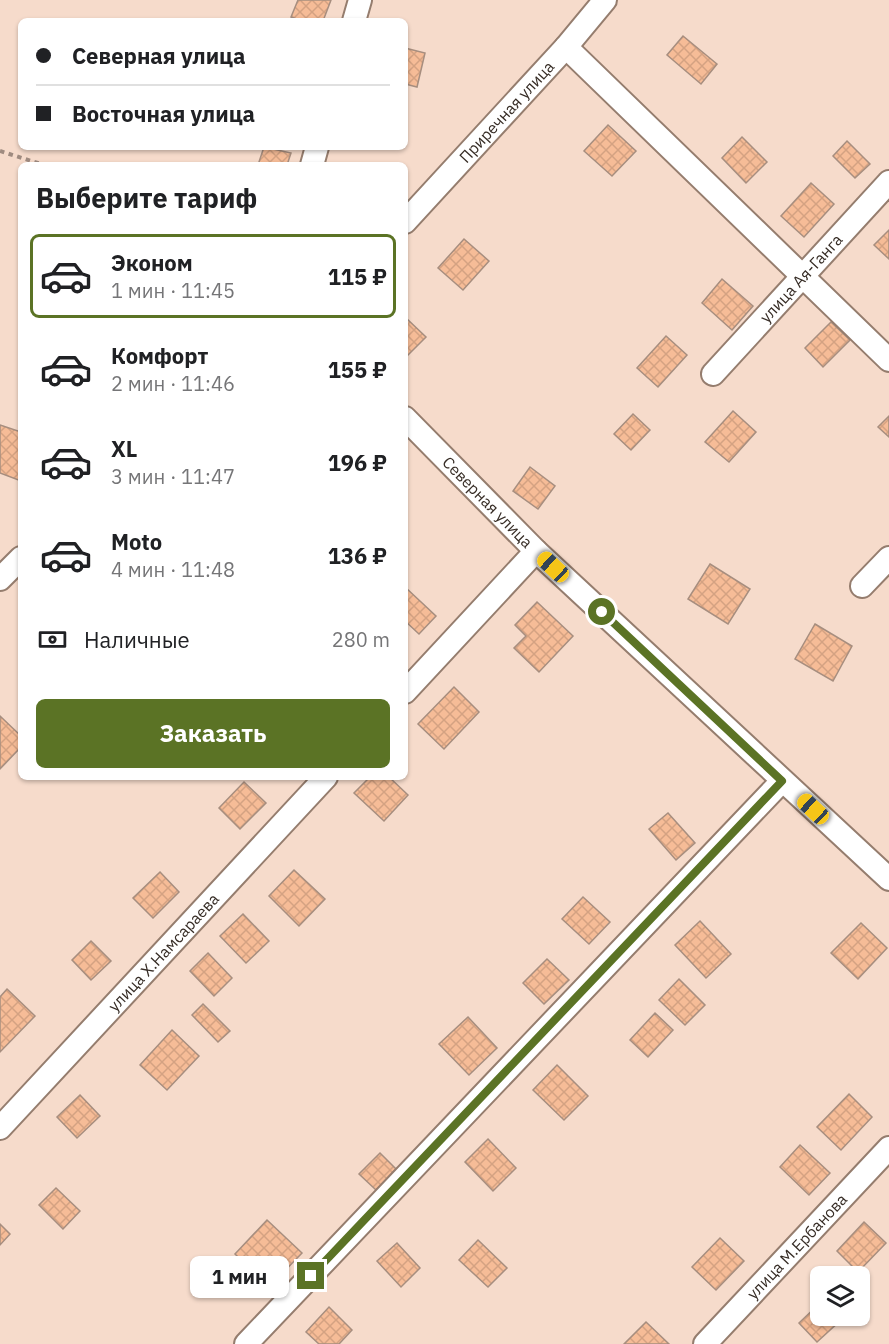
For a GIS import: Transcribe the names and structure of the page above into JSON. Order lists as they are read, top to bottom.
{
  "streets": {
    "street": [
      "Приречная улица",
      "улица Ая-Ганга",
      "Северная улица",
      "улица Х.Намсараева",
      "улица М.Ербанова"
    ]
  },
  "page": {
    "banner": ["Северная улица", "Восточная улица"],
    "heading": "Выберите тариф",
    "list": [
      {
        "name": "Эконом",
        "note": "1 мин · 11:45",
        "value": "115 ₽"
      },
      {
        "name": "Комфорт",
        "note": "2 мин · 11:46",
        "value": "155 ₽"
      },
      {
        "name": "XL",
        "note": "3 мин · 11:47",
        "value": "196 ₽"
      },
      {
        "name": "Moto",
        "note": "4 мин · 11:48",
        "value": "136 ₽"
      }
    ],
    "pay": ["Наличные", "280 m"],
    "buttons": "Заказать",
    "bubble": "1 мин"
  }
}
